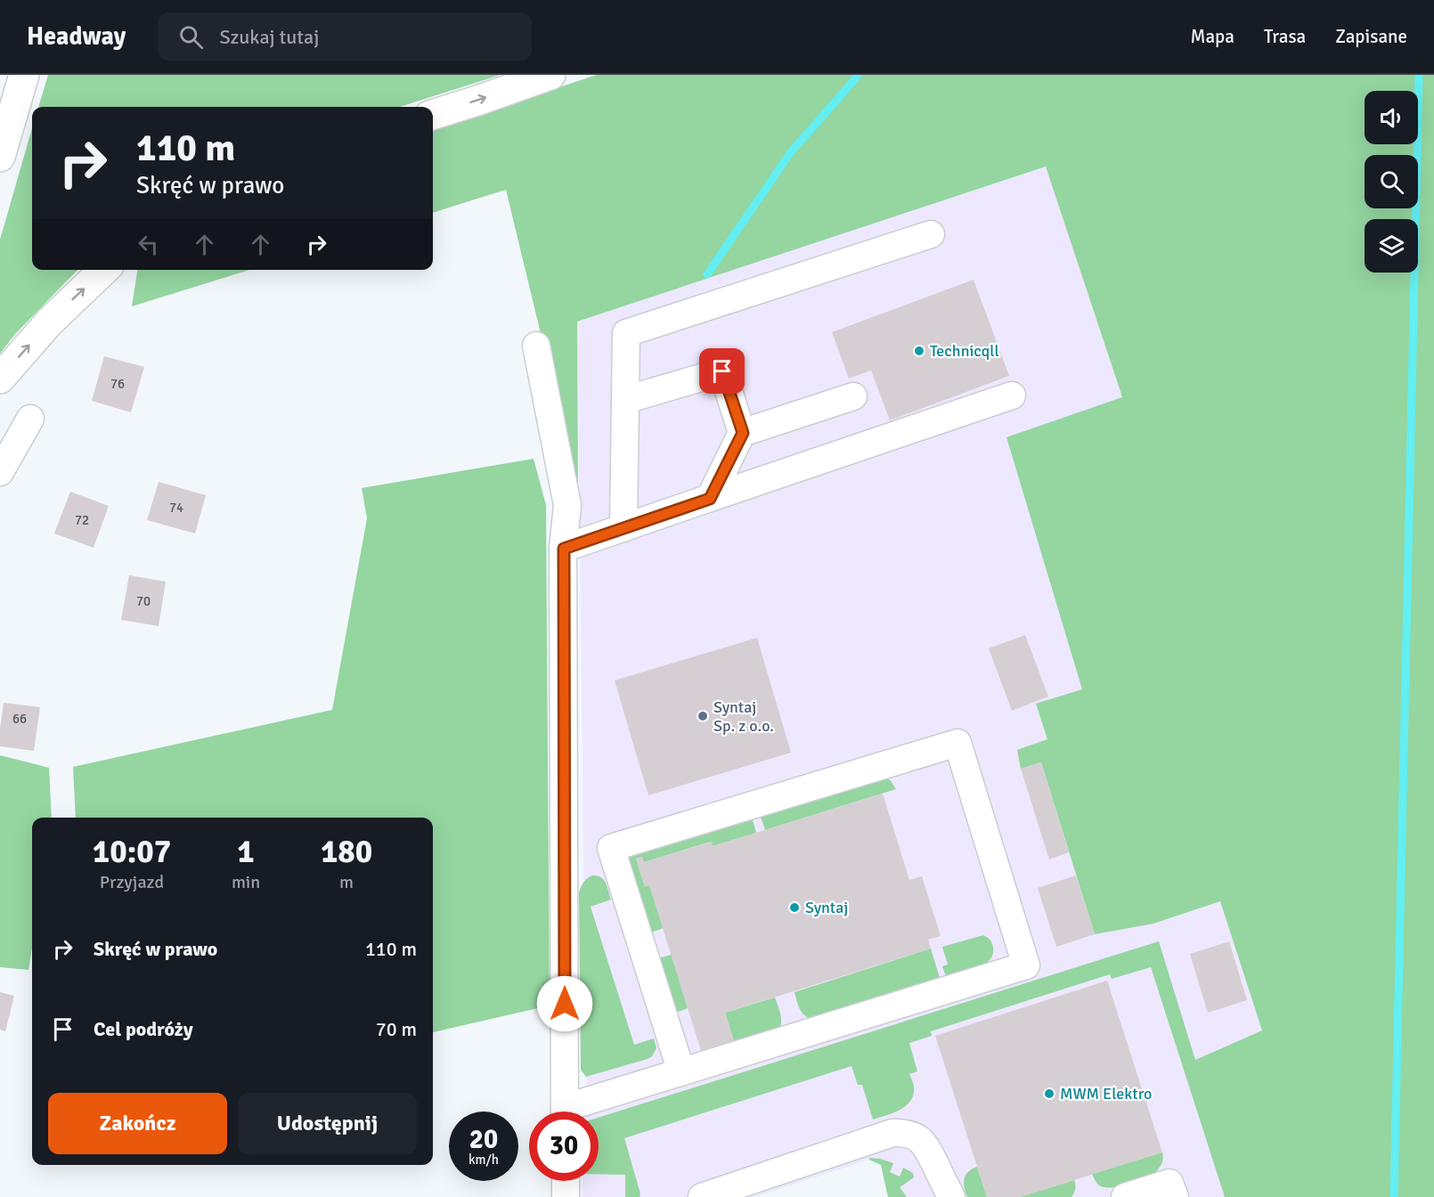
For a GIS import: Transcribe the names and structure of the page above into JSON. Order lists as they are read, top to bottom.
{
  "places": [
    "Technicqll",
    "Syntaj Sp. z o.o.",
    "Syntaj",
    "MWM Elektro"
  ],
  "house_numbers": [
    "76",
    "74",
    "72",
    "70",
    "66"
  ],
  "page": {
    "header": "Headway",
    "search": "Szukaj tutaj",
    "nav": ["Mapa", "Trasa", "Zapisane"],
    "turn": ["110 m", "Skręć w prawo"],
    "eta": [
      "10:07",
      "Przyjazd",
      "1",
      "min",
      "180",
      "m"
    ],
    "list": [
      {
        "name": "Skręć w prawo",
        "value": "110 m"
      },
      {
        "name": "Cel podróży",
        "value": "70 m"
      }
    ],
    "buttons": ["Zakończ", "Udostępnij"],
    "speed": "20 km/h",
    "limit": "30"
  }
}
